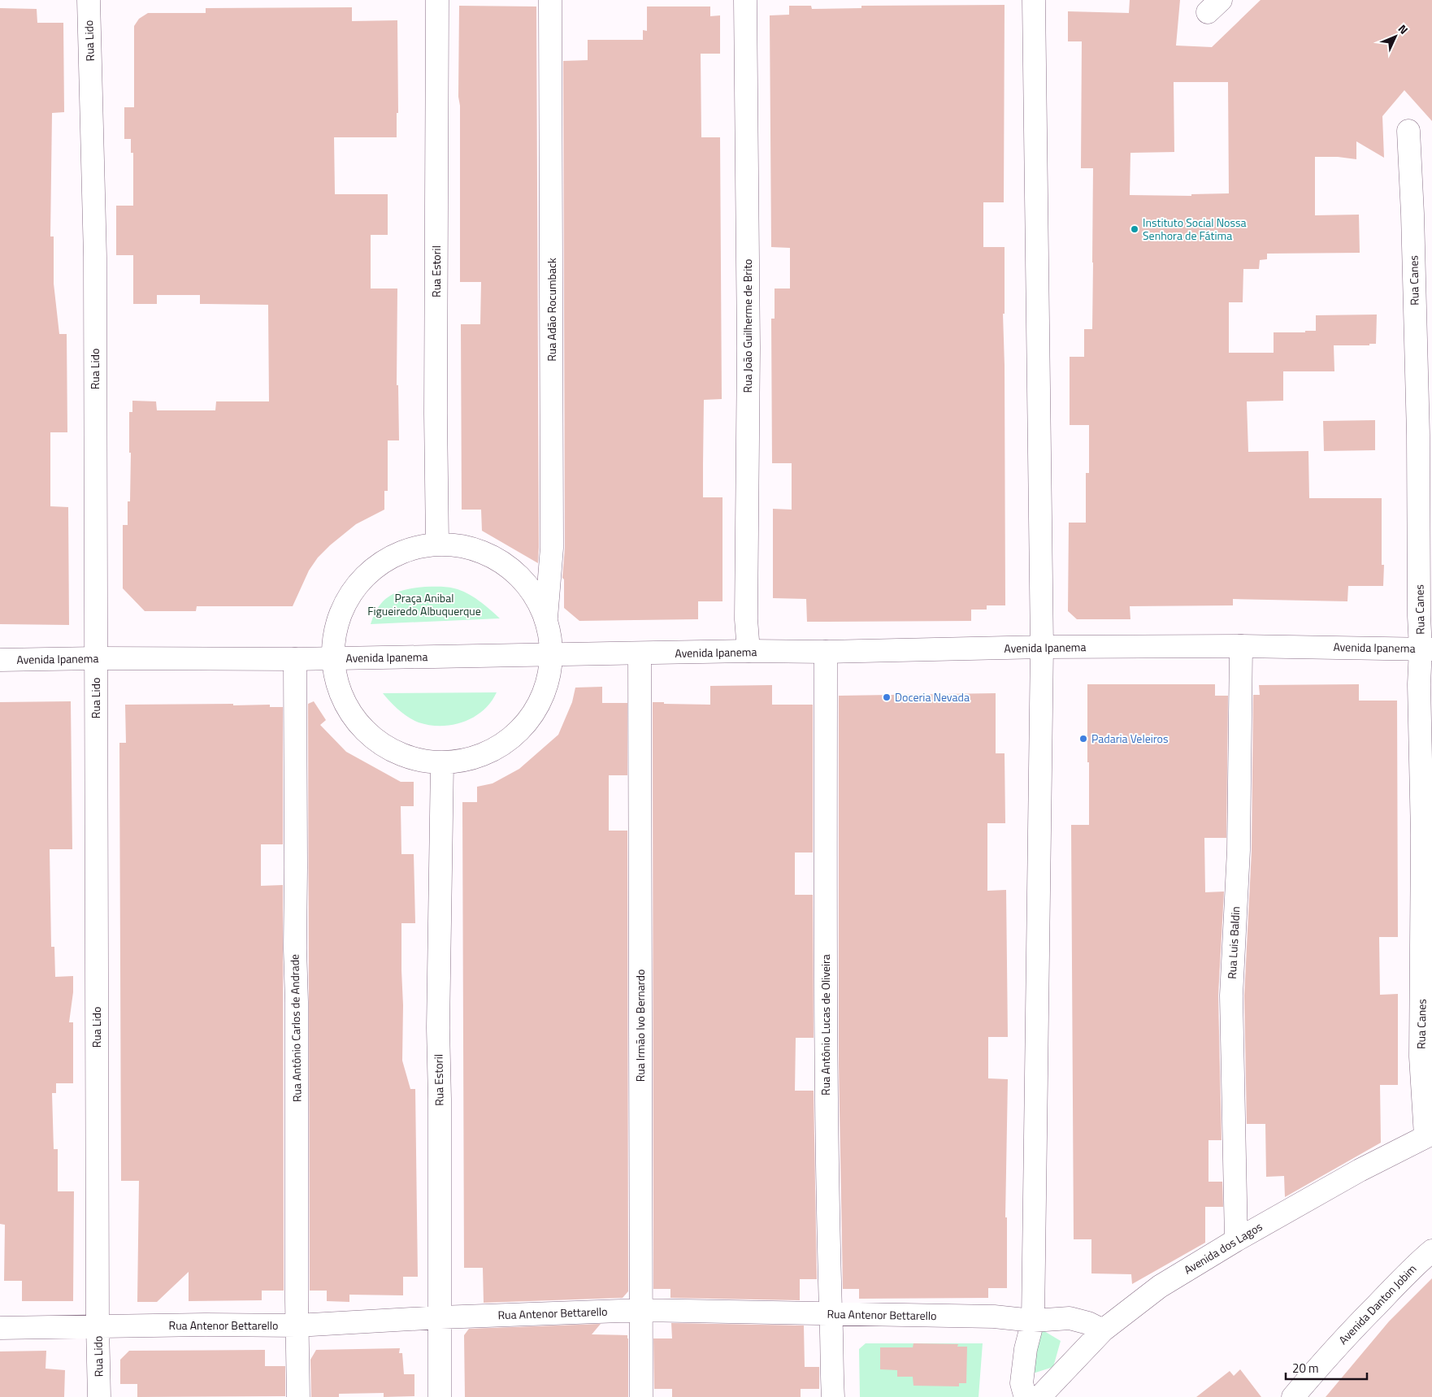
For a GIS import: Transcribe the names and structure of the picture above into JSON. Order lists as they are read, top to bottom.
{
  "streets": {
    "street": [
      "Rua Lido",
      "Rua Estoril",
      "Rua Canes",
      "Rua Adão Rocumback",
      "Rua João Guilherme de Brito",
      "Avenida Ipanema",
      "Rua Luis Baldin",
      "Rua Antônio Lucas de Oliveira",
      "Rua Irmão Ivo Bernardo",
      "Rua Antônio Carlos de Andrade",
      "Avenida dos Lagos",
      "Avenida Danton Jobim",
      "Rua Antenor Bettarello"
    ]
  },
  "crossings": [
    ["Rua Lido", "Avenida Ipanema"],
    ["Rua Lido", "Rua Antenor Bettarello"],
    ["Rua Estoril", "Rua Antenor Bettarello"],
    ["Rua Canes", "Avenida Ipanema"],
    ["Rua Canes", "Avenida dos Lagos"],
    ["Rua João Guilherme de Brito", "Avenida Ipanema"],
    ["Avenida Ipanema", "Rua Luis Baldin"],
    ["Avenida Ipanema", "Rua Antônio Lucas de Oliveira"],
    ["Avenida Ipanema", "Rua Irmão Ivo Bernardo"],
    ["Avenida Ipanema", "Rua Antônio Carlos de Andrade"],
    ["Rua Luis Baldin", "Avenida dos Lagos"],
    ["Rua Antônio Lucas de Oliveira", "Rua Antenor Bettarello"],
    ["Rua Irmão Ivo Bernardo", "Rua Antenor Bettarello"],
    ["Rua Antônio Carlos de Andrade", "Rua Antenor Bettarello"],
    ["Avenida dos Lagos", "Rua Antenor Bettarello"]
  ],
  "parks": ["Praça Anibal Figueiredo Albuquerque"],
  "places": ["Instituto Social Nossa Senhora de Fátima", "Doceria Nevada", "Padaria Veleiros"],
  "scale_bar": "20 m",
  "north": "top right"
}
